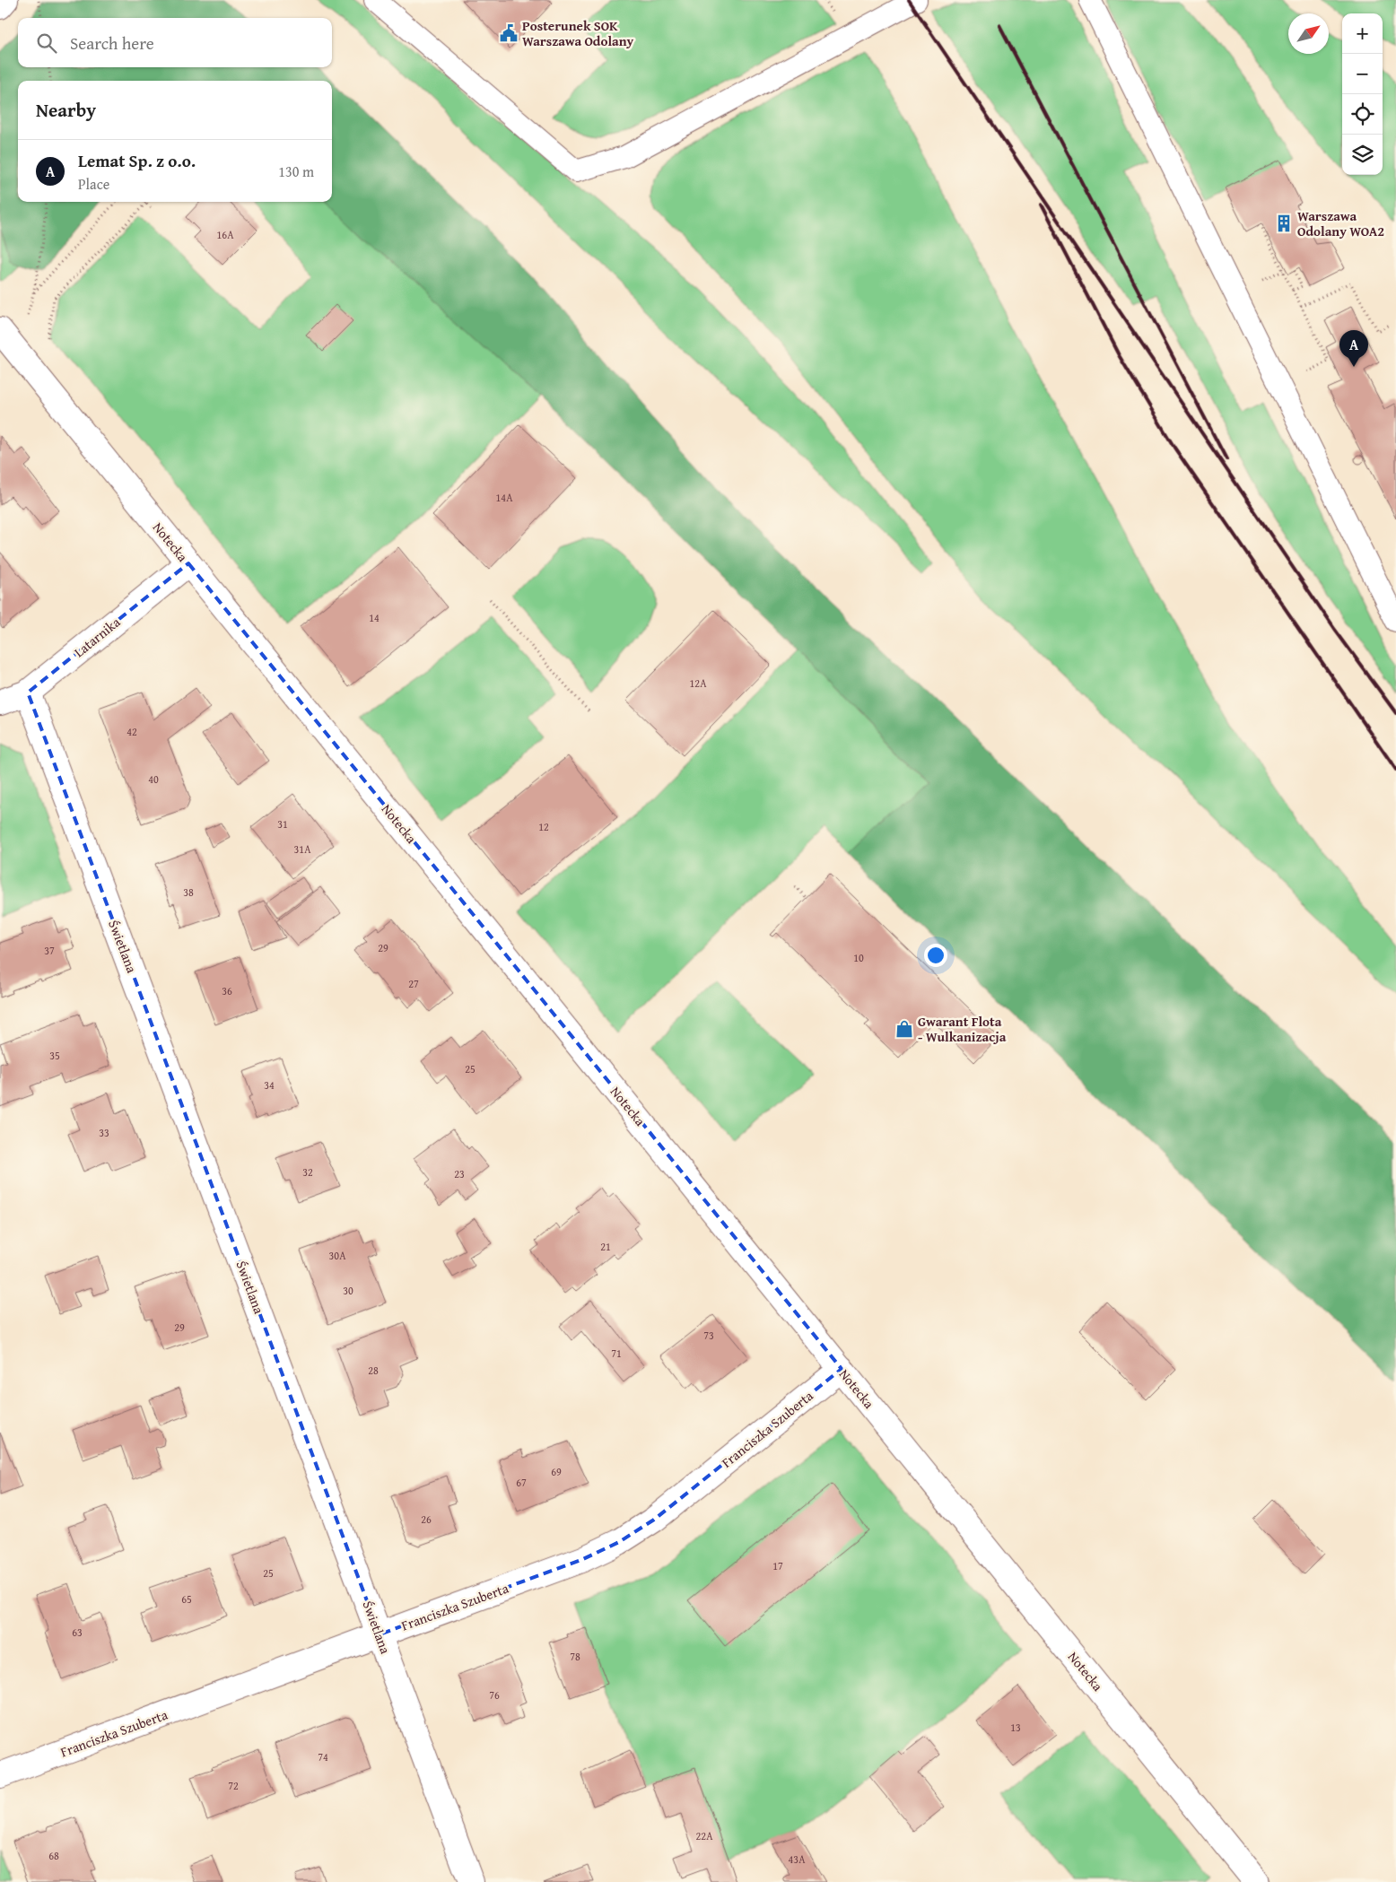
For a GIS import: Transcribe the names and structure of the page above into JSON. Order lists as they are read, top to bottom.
{
  "streets": {
    "street": [
      "Notecka",
      "Latarnika",
      "Świetlana",
      "Franciszka Szuberta"
    ]
  },
  "crossings": [
    ["Notecka", "Latarnika"],
    ["Notecka", "Franciszka Szuberta"],
    ["Latarnika", "Świetlana"],
    ["Świetlana", "Franciszka Szuberta"]
  ],
  "places": {
    "public building": ["Posterunek SOK Warszawa Odolany"],
    "building": ["Warszawa Odolany WOA2"],
    "shop": ["Gwarant Flota - Wulkanizacja"]
  },
  "house_numbers": [
    "16A",
    "14A",
    "14",
    "12A",
    "42",
    "40",
    "31",
    "12",
    "31A",
    "38",
    "29",
    "37",
    "10",
    "27",
    "36",
    "35",
    "25",
    "34",
    "33",
    "32",
    "23",
    "21",
    "30A",
    "30",
    "29",
    "73",
    "71",
    "28",
    "69",
    "67",
    "26",
    "17",
    "25",
    "65",
    "63",
    "78",
    "76",
    "13",
    "74",
    "72",
    "22A",
    "68",
    "43A"
  ],
  "north": "top right",
  "page": {
    "map_buttons": ["+", "−"],
    "search": "Search here",
    "heading": "Nearby",
    "list": [
      {
        "mark": "A",
        "name": "Lemat Sp. z o.o.",
        "note": "Place",
        "value": "130 m"
      }
    ],
    "pins": "A"
  }
}
